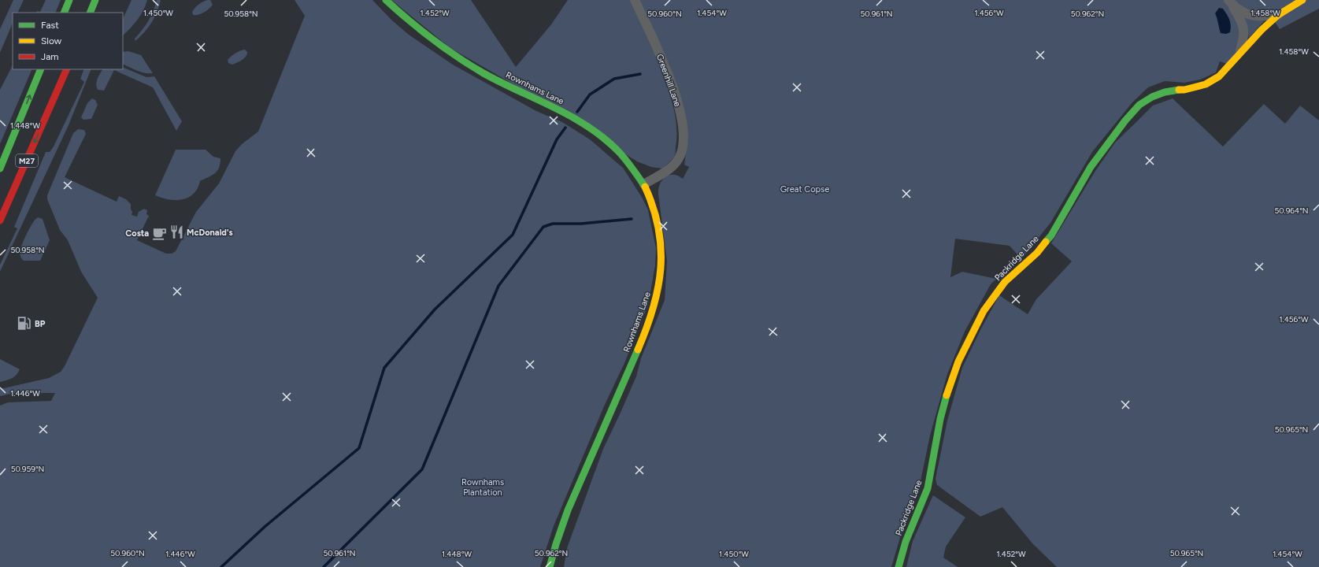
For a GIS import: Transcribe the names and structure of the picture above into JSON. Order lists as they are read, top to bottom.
{
  "streets": {
    "main road": ["Rownhams Lane", "M27", "Packridge Lane"],
    "street": ["Greenhill Lane"]
  },
  "crossings": [
    ["Greenhill Lane", "Rownhams Lane"]
  ],
  "parks": ["Great Copse", "Rownhams Plantation"],
  "places": {
    "restaurant": ["McDonald's"],
    "cafe": ["Costa"],
    "fuel station": ["BP"]
  },
  "legend": ["Fast", "Slow", "Jam"],
  "coordinates": [
    "1.458°W",
    "1.450°W",
    "1.452°W",
    "1.454°W",
    "1.456°W",
    "50.960°N",
    "50.962°N",
    "50.958°N",
    "50.961°N",
    "1.448°W",
    "50.964°N",
    "1.446°W",
    "50.965°N",
    "50.959°N"
  ]
}
